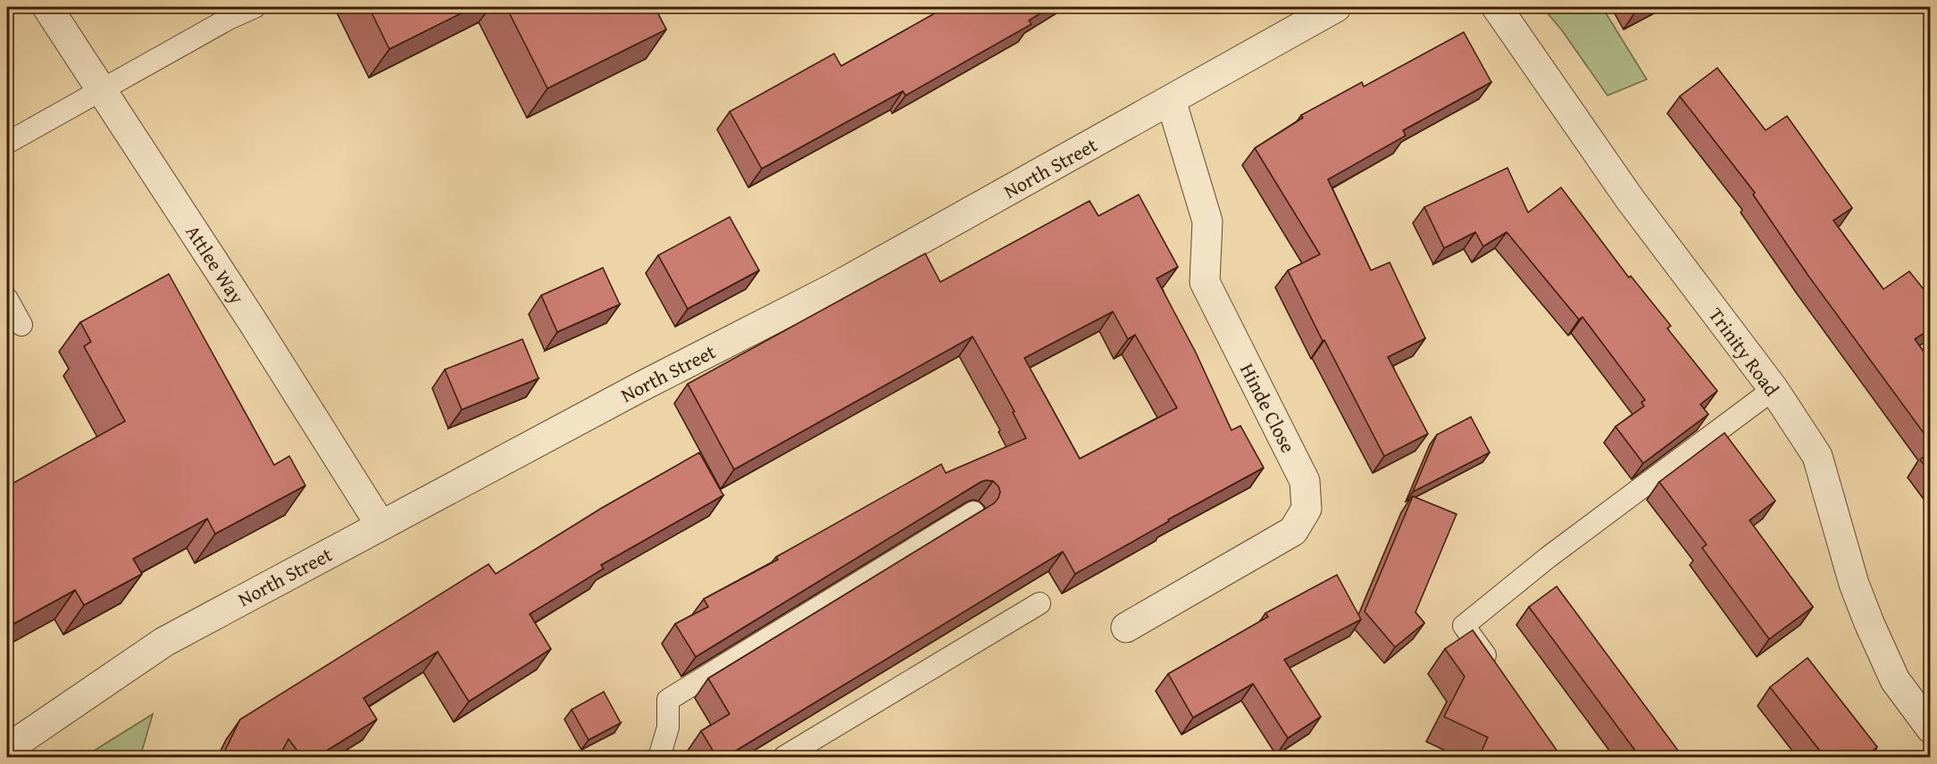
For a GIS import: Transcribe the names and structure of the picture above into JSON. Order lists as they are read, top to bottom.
{
  "streets": {
    "street": [
      "North Street",
      "Attlee Way",
      "Trinity Road",
      "Hinde Close"
    ]
  },
  "crossings": [
    ["North Street", "Attlee Way"],
    ["North Street", "Hinde Close"]
  ]
}
